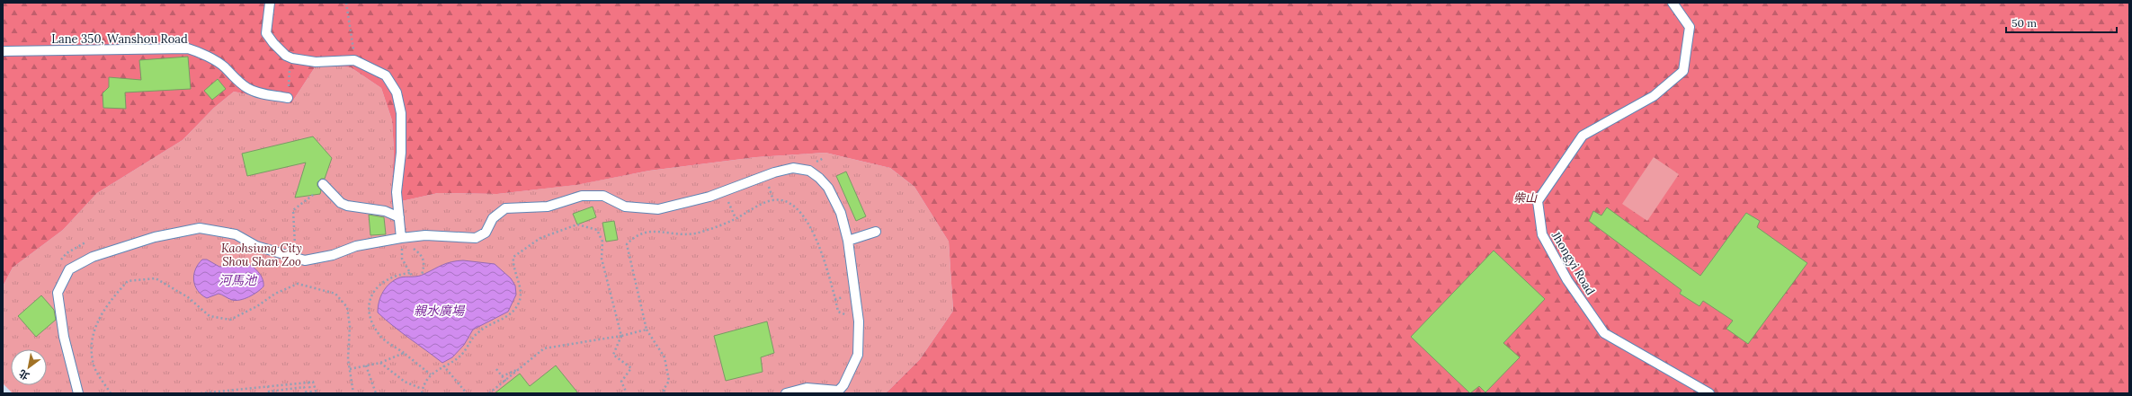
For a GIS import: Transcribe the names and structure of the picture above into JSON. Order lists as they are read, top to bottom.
{
  "streets": {
    "lane": ["Lane 350, Wanshou Road", "Jhongyi Road"]
  },
  "water": ["河馬池", "親水廣場"],
  "parks": ["柴山", "Kaohsiung City Shou Shan Zoo"],
  "scale_bar": "50 m",
  "north": "bottom left"
}
